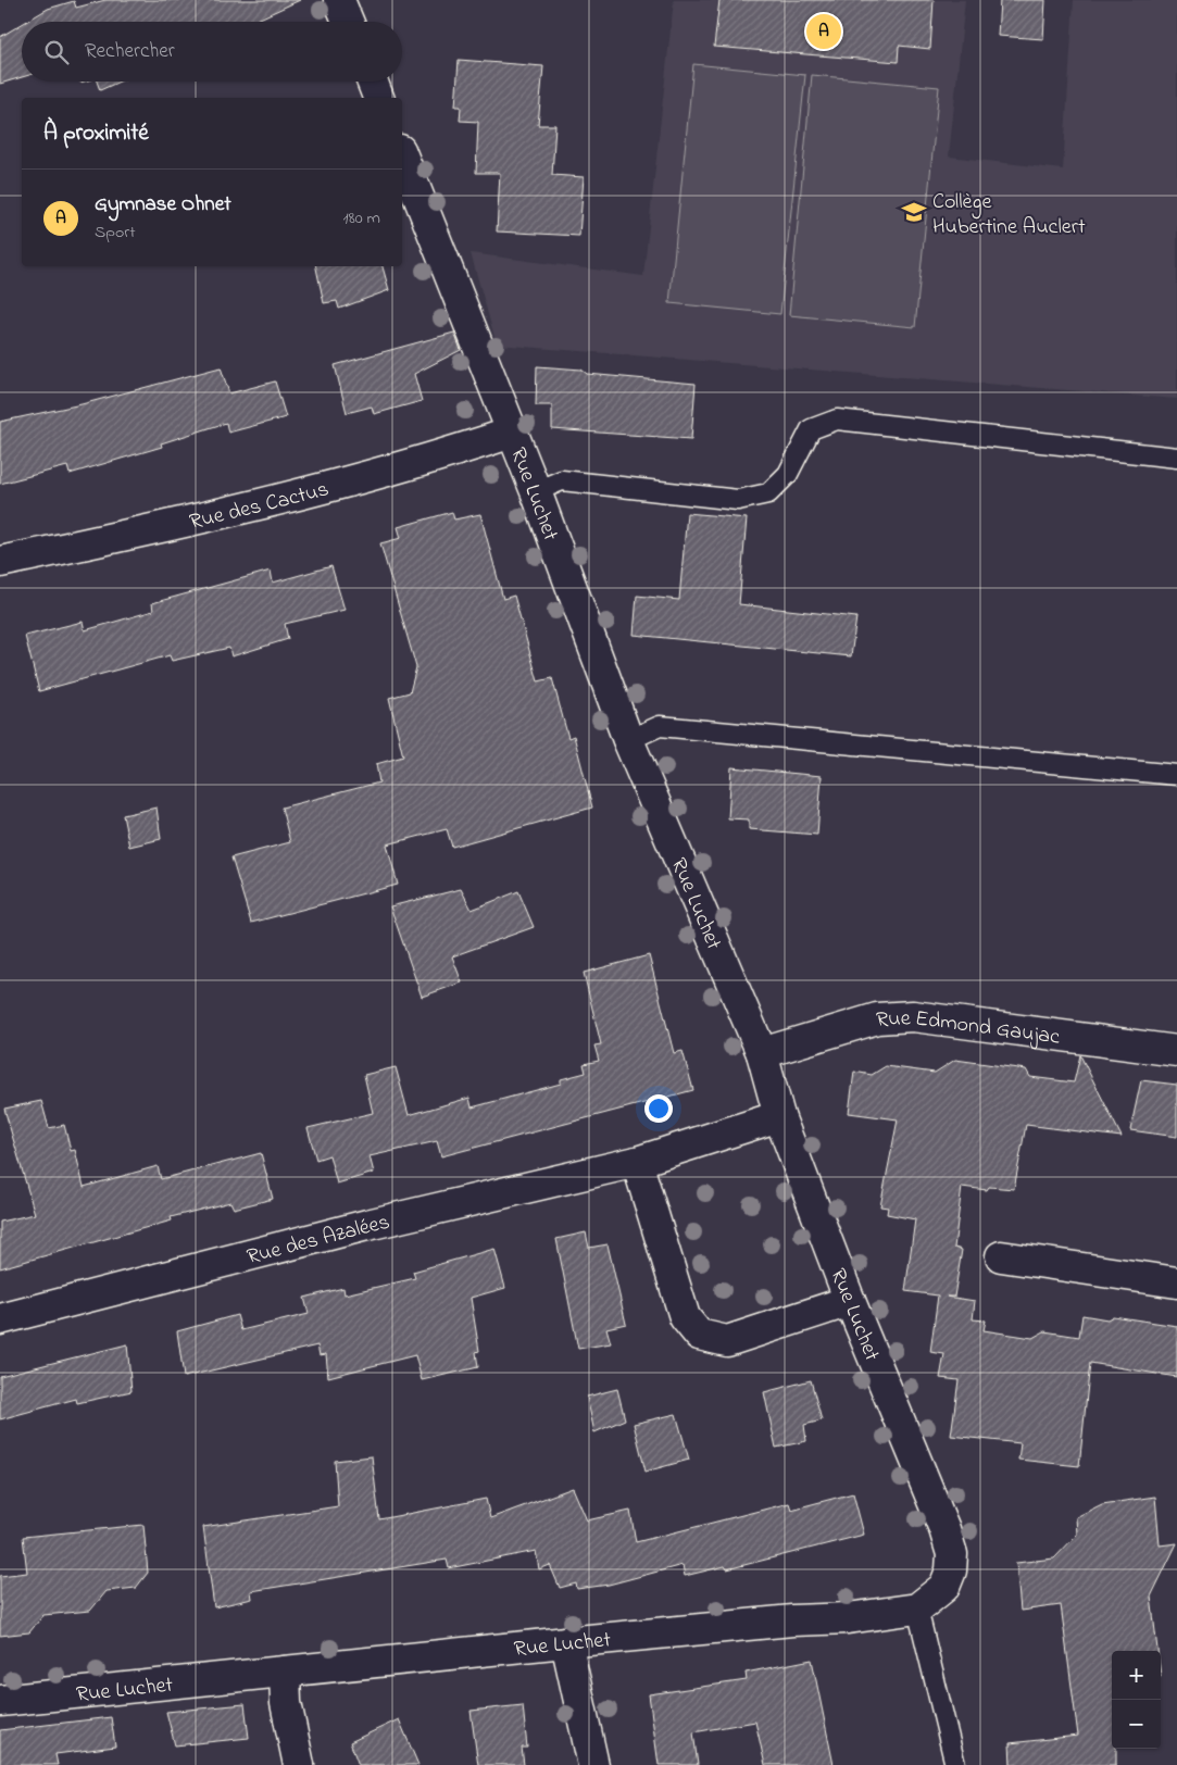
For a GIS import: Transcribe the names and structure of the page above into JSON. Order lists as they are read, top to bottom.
{
  "streets": {
    "street": [
      "Rue Luchet",
      "Rue des Cactus",
      "Rue Edmond Gaujac",
      "Rue des Azalées"
    ]
  },
  "crossings": [
    ["Rue Luchet", "Rue des Cactus"],
    ["Rue Luchet", "Rue Edmond Gaujac"],
    ["Rue Luchet", "Rue des Azalées"]
  ],
  "places": {
    "school or university": ["Collège Hubertine Auclert"]
  },
  "page": {
    "pins": "A",
    "search": "Rechercher",
    "heading": "À proximité",
    "list": [
      {
        "mark": "A",
        "name": "Gymnase Ohnet",
        "note": "Sport",
        "value": "180 m"
      }
    ],
    "map_buttons": ["+", "−"]
  }
}
